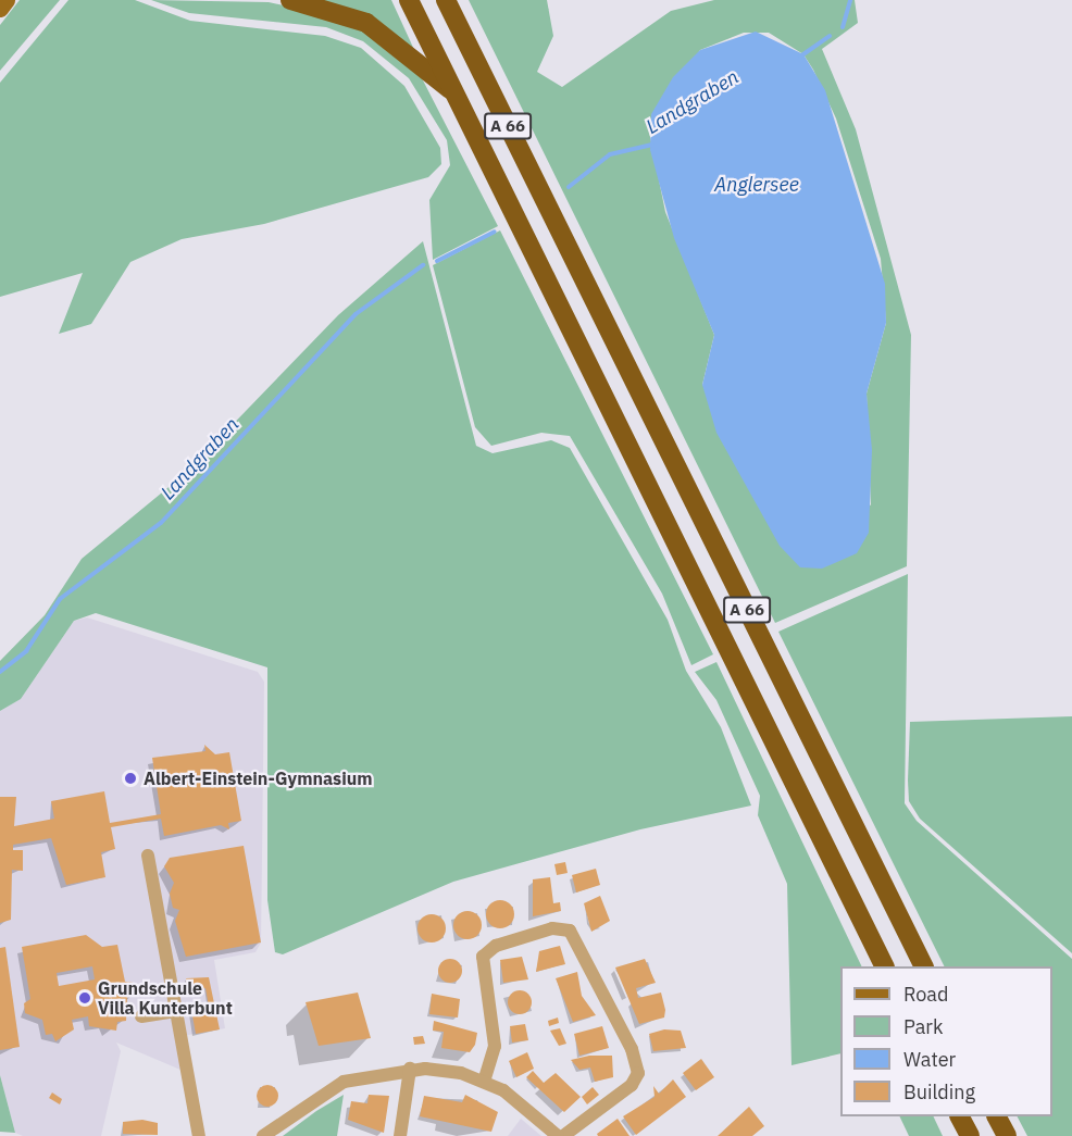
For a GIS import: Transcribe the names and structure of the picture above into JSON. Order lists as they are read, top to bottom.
{
  "streets": {
    "highway": ["A 66"]
  },
  "water": ["Landgraben", "Anglersee"],
  "places": ["Albert-Einstein-Gymnasium", "Grundschule Villa Kunterbunt"],
  "legend": [
    "Road",
    "Park",
    "Water",
    "Building"
  ]
}
